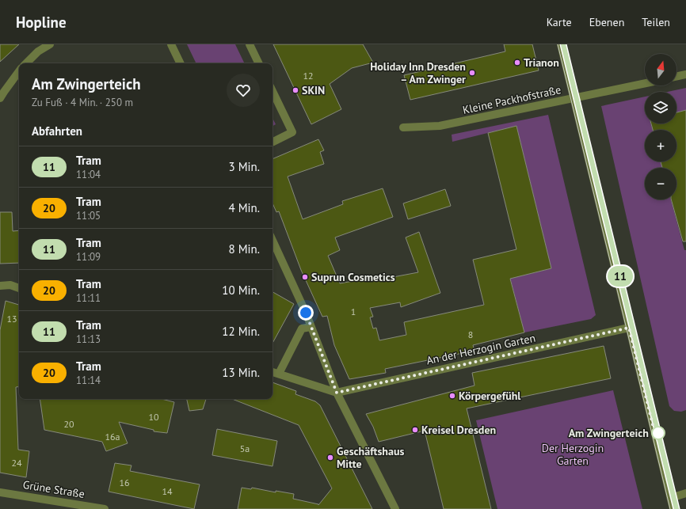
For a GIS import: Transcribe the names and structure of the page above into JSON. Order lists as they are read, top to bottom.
{
  "streets": {
    "street": ["Kleine Packhofstraße", "An der Herzogin Garten", "Grüne Straße"]
  },
  "parks": ["Der Herzogin Garten"],
  "places": [
    "Trianon",
    "Holiday Inn Dresden – Am Zwinger",
    "SKIN",
    "Suprun Cosmetics",
    "Körpergefühl",
    "Kreisel Dresden",
    "Am Zwingerteich",
    "Geschäftshaus Mitte"
  ],
  "lines": ["tram line 11"],
  "house_numbers": [
    "12",
    "1",
    "13",
    "8",
    "10",
    "20",
    "16a",
    "5a",
    "24",
    "16",
    "14"
  ],
  "north": "top",
  "page": {
    "header": "Hopline",
    "nav": ["Karte", "Ebenen", "Teilen"],
    "on_map": "11",
    "map_buttons": ["+", "−"],
    "heading": [
      ["Am Zwingerteich", "Zu Fuß · 4 Min. · 250 m"],
      "Abfahrten"
    ],
    "list": [
      {
        "mark": "11",
        "name": "Tram",
        "note": "11:04",
        "value": "3 Min."
      },
      {
        "mark": "20",
        "name": "Tram",
        "note": "11:05",
        "value": "4 Min."
      },
      {
        "mark": "11",
        "name": "Tram",
        "note": "11:09",
        "value": "8 Min."
      },
      {
        "mark": "20",
        "name": "Tram",
        "note": "11:11",
        "value": "10 Min."
      },
      {
        "mark": "11",
        "name": "Tram",
        "note": "11:13",
        "value": "12 Min."
      },
      {
        "mark": "20",
        "name": "Tram",
        "note": "11:14",
        "value": "13 Min."
      }
    ]
  }
}
